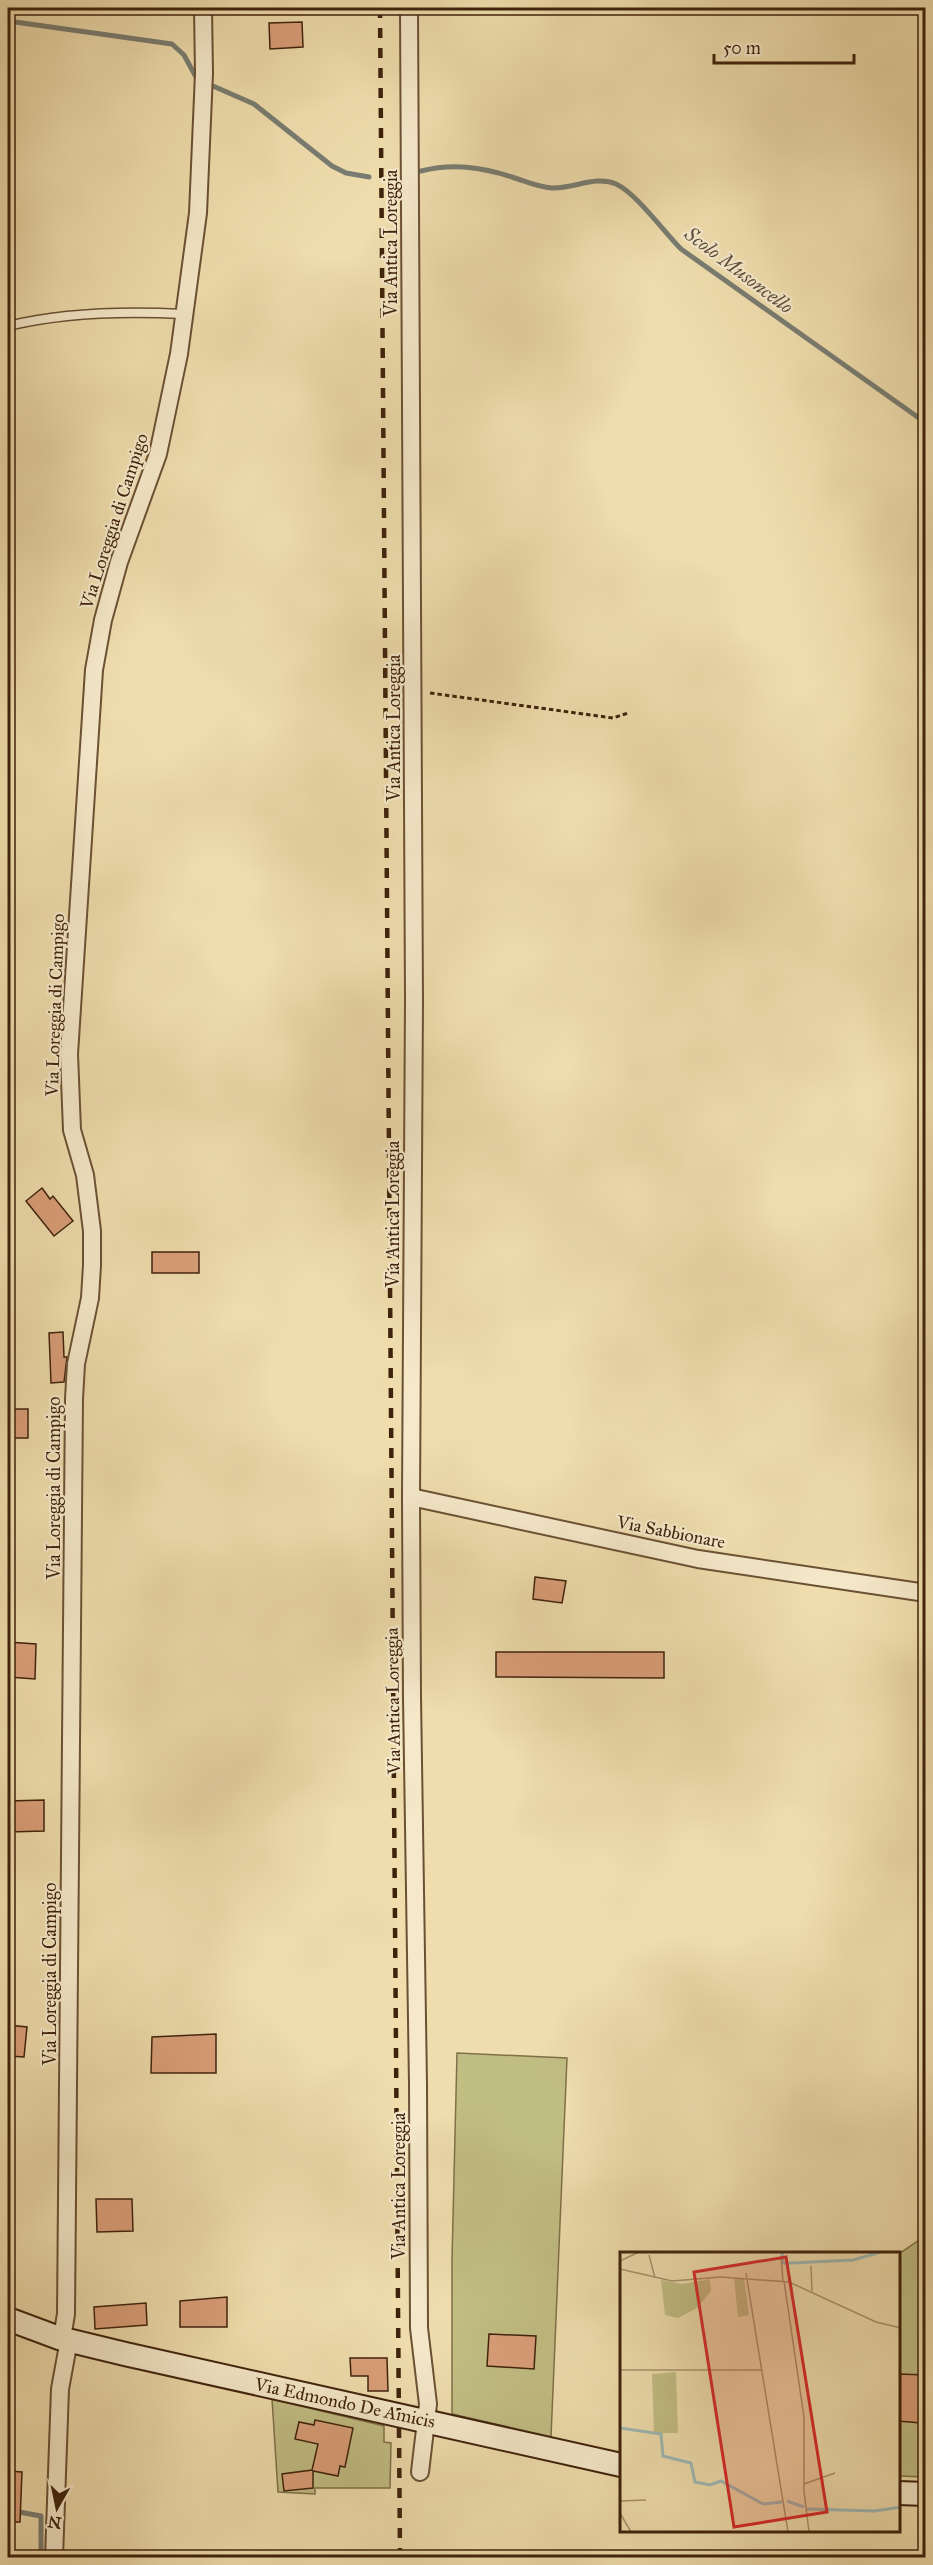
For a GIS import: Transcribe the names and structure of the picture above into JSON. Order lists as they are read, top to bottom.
{
  "streets": {
    "street": [
      "Via Antica Loreggia",
      "Via Loreggia di Campigo",
      "Via Sabbionare",
      "Via Edmondo De Amicis"
    ]
  },
  "crossings": [
    ["Via Antica Loreggia", "Via Sabbionare"],
    ["Via Antica Loreggia", "Via Edmondo De Amicis"],
    ["Via Loreggia di Campigo", "Via Edmondo De Amicis"]
  ],
  "water": ["Scolo Musoncello"],
  "scale_bar": "50 m",
  "north": "bottom"
}
